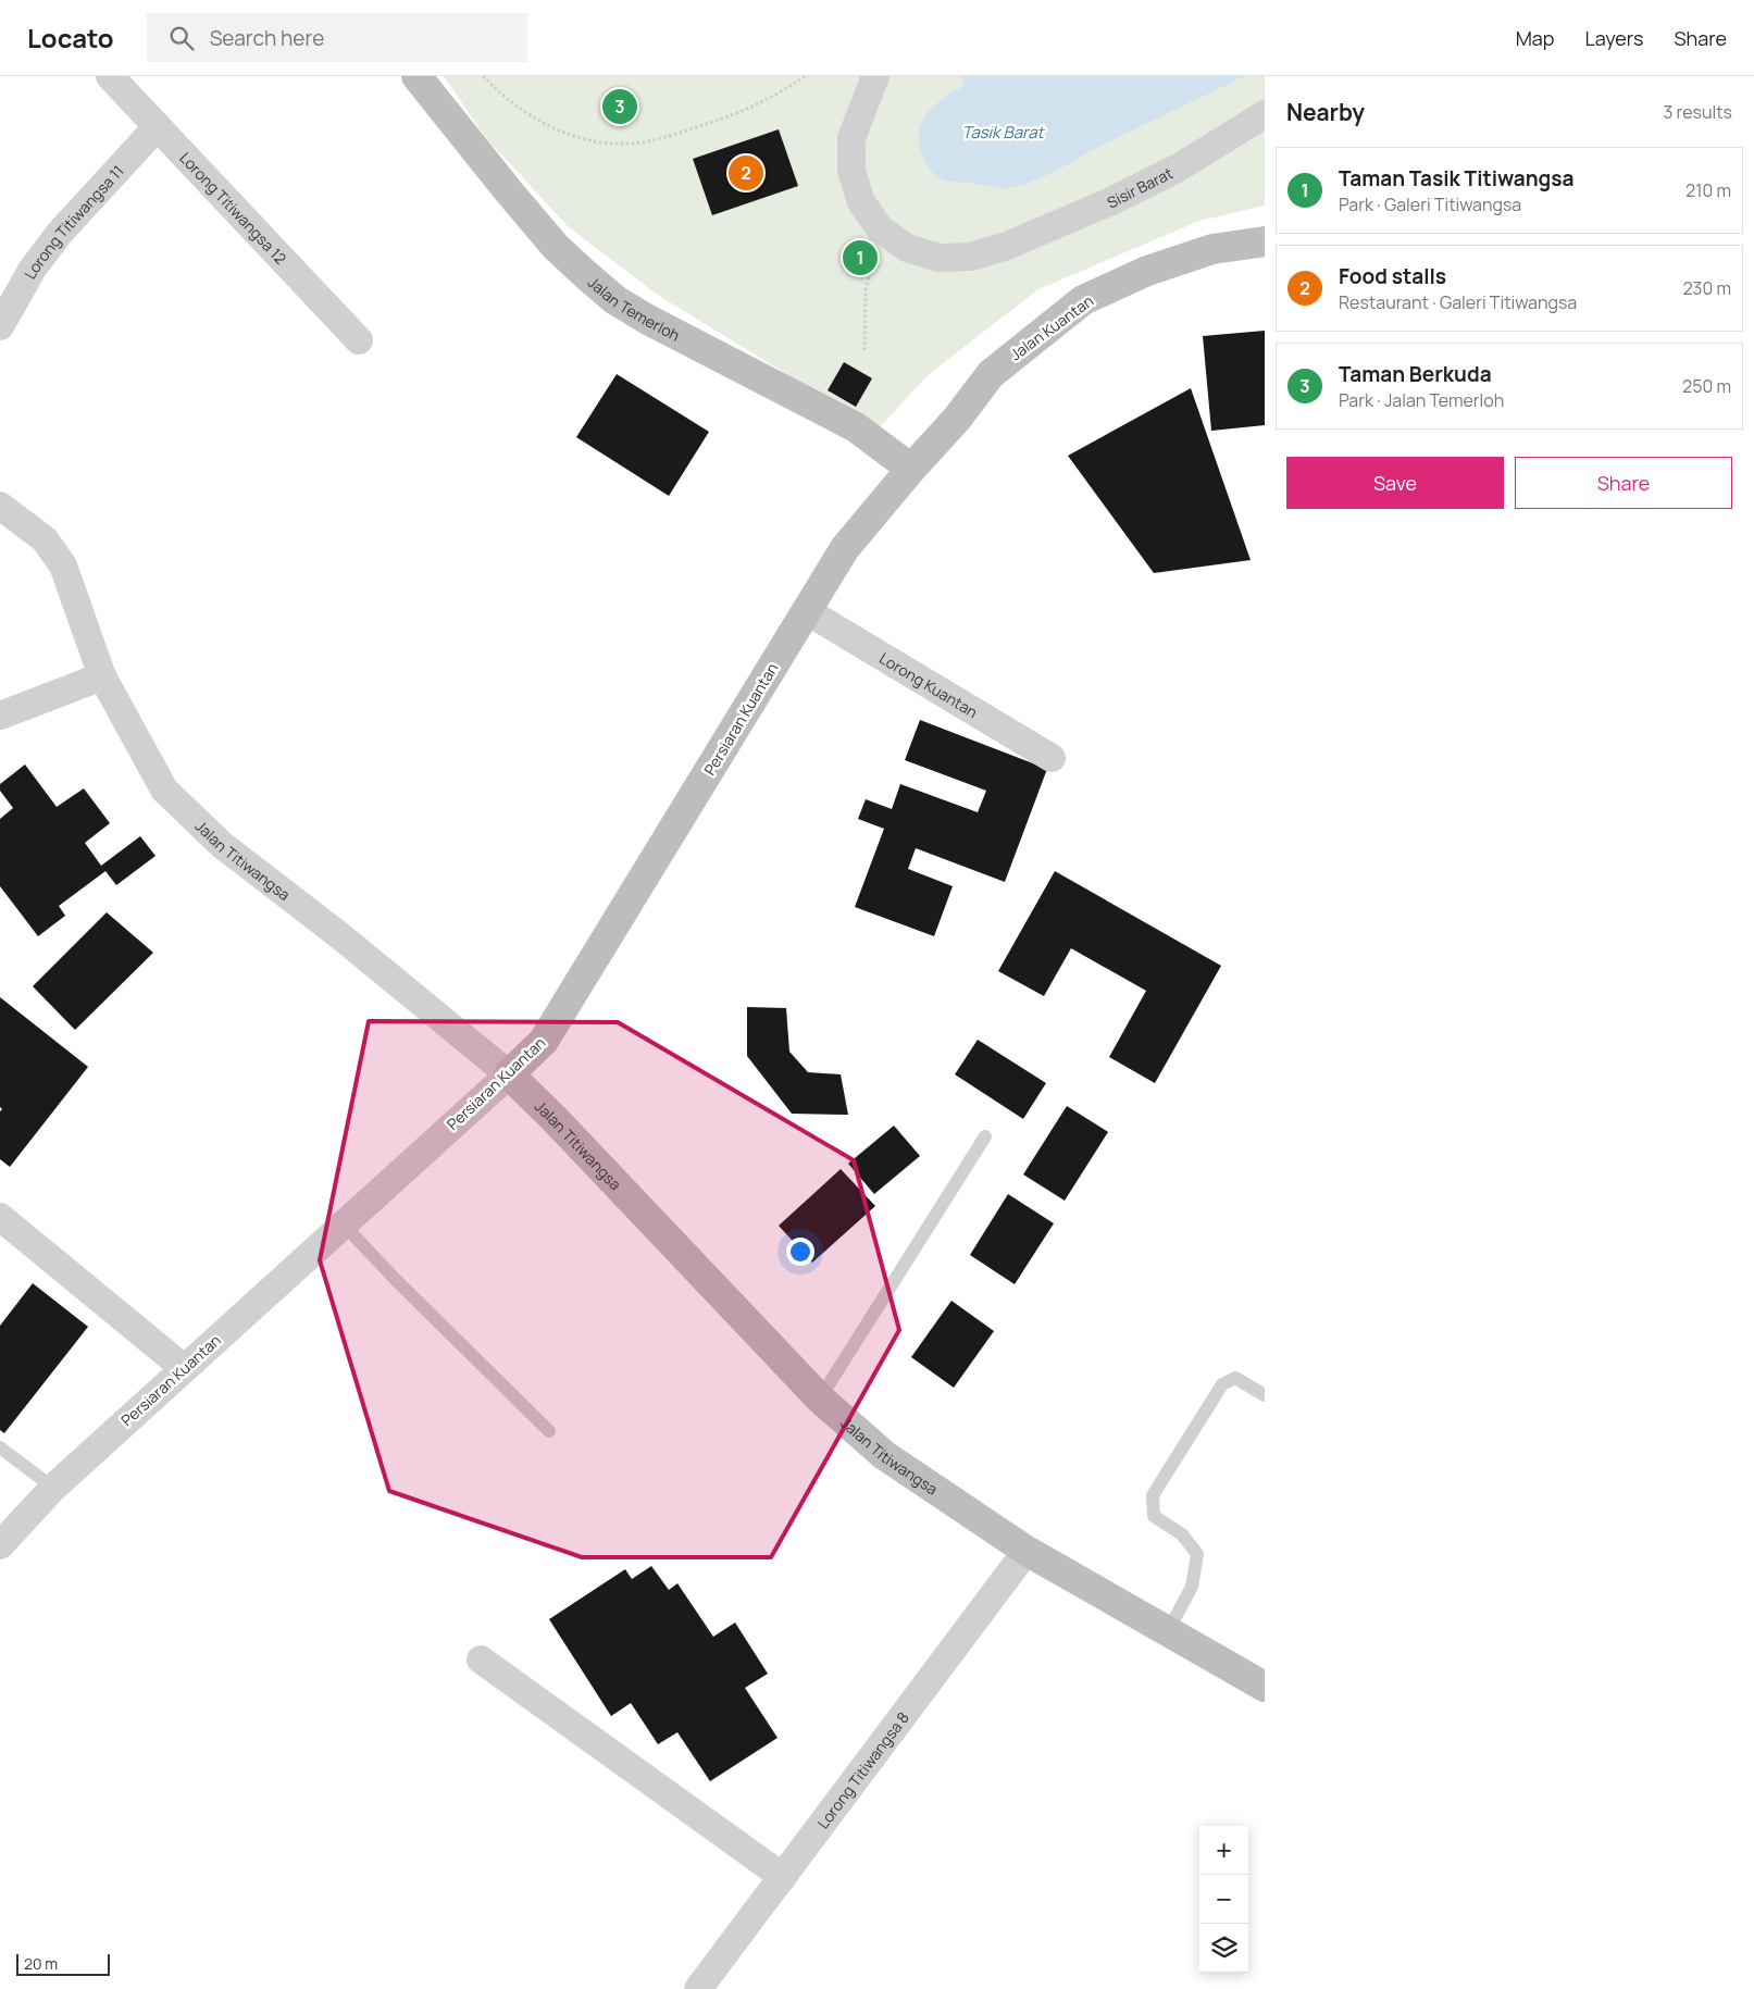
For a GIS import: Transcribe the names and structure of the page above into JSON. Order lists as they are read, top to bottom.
{
  "streets": {
    "street": [
      "Sisir Barat",
      "Lorong Titiwangsa 12",
      "Lorong Titiwangsa 11",
      "Jalan Temerloh",
      "Jalan Kuantan",
      "Lorong Kuantan",
      "Persiaran Kuantan",
      "Jalan Titiwangsa",
      "Lorong Titiwangsa 8"
    ]
  },
  "crossings": [
    ["Lorong Titiwangsa 12", "Lorong Titiwangsa 11"],
    ["Jalan Temerloh", "Jalan Kuantan"],
    ["Jalan Temerloh", "Persiaran Kuantan"],
    ["Jalan Kuantan", "Persiaran Kuantan"],
    ["Lorong Kuantan", "Persiaran Kuantan"],
    ["Persiaran Kuantan", "Jalan Titiwangsa"],
    ["Jalan Titiwangsa", "Lorong Titiwangsa 8"]
  ],
  "water": ["Tasik Barat"],
  "scale_bar": "20 m",
  "page": {
    "header": "Locato",
    "search": "Search here",
    "nav": ["Map", "Layers", "Share"],
    "heading": ["Nearby", "3 results"],
    "pins": ["3", "2", "1"],
    "list": [
      {
        "mark": "1",
        "name": "Taman Tasik Titiwangsa",
        "note": "Park · Galeri Titiwangsa",
        "value": "210 m"
      },
      {
        "mark": "2",
        "name": "Food stalls",
        "note": "Restaurant · Galeri Titiwangsa",
        "value": "230 m"
      },
      {
        "mark": "3",
        "name": "Taman Berkuda",
        "note": "Park · Jalan Temerloh",
        "value": "250 m"
      }
    ],
    "buttons": ["Save", "Share"],
    "map_buttons": ["+", "−"],
    "scale": "20 m"
  }
}
